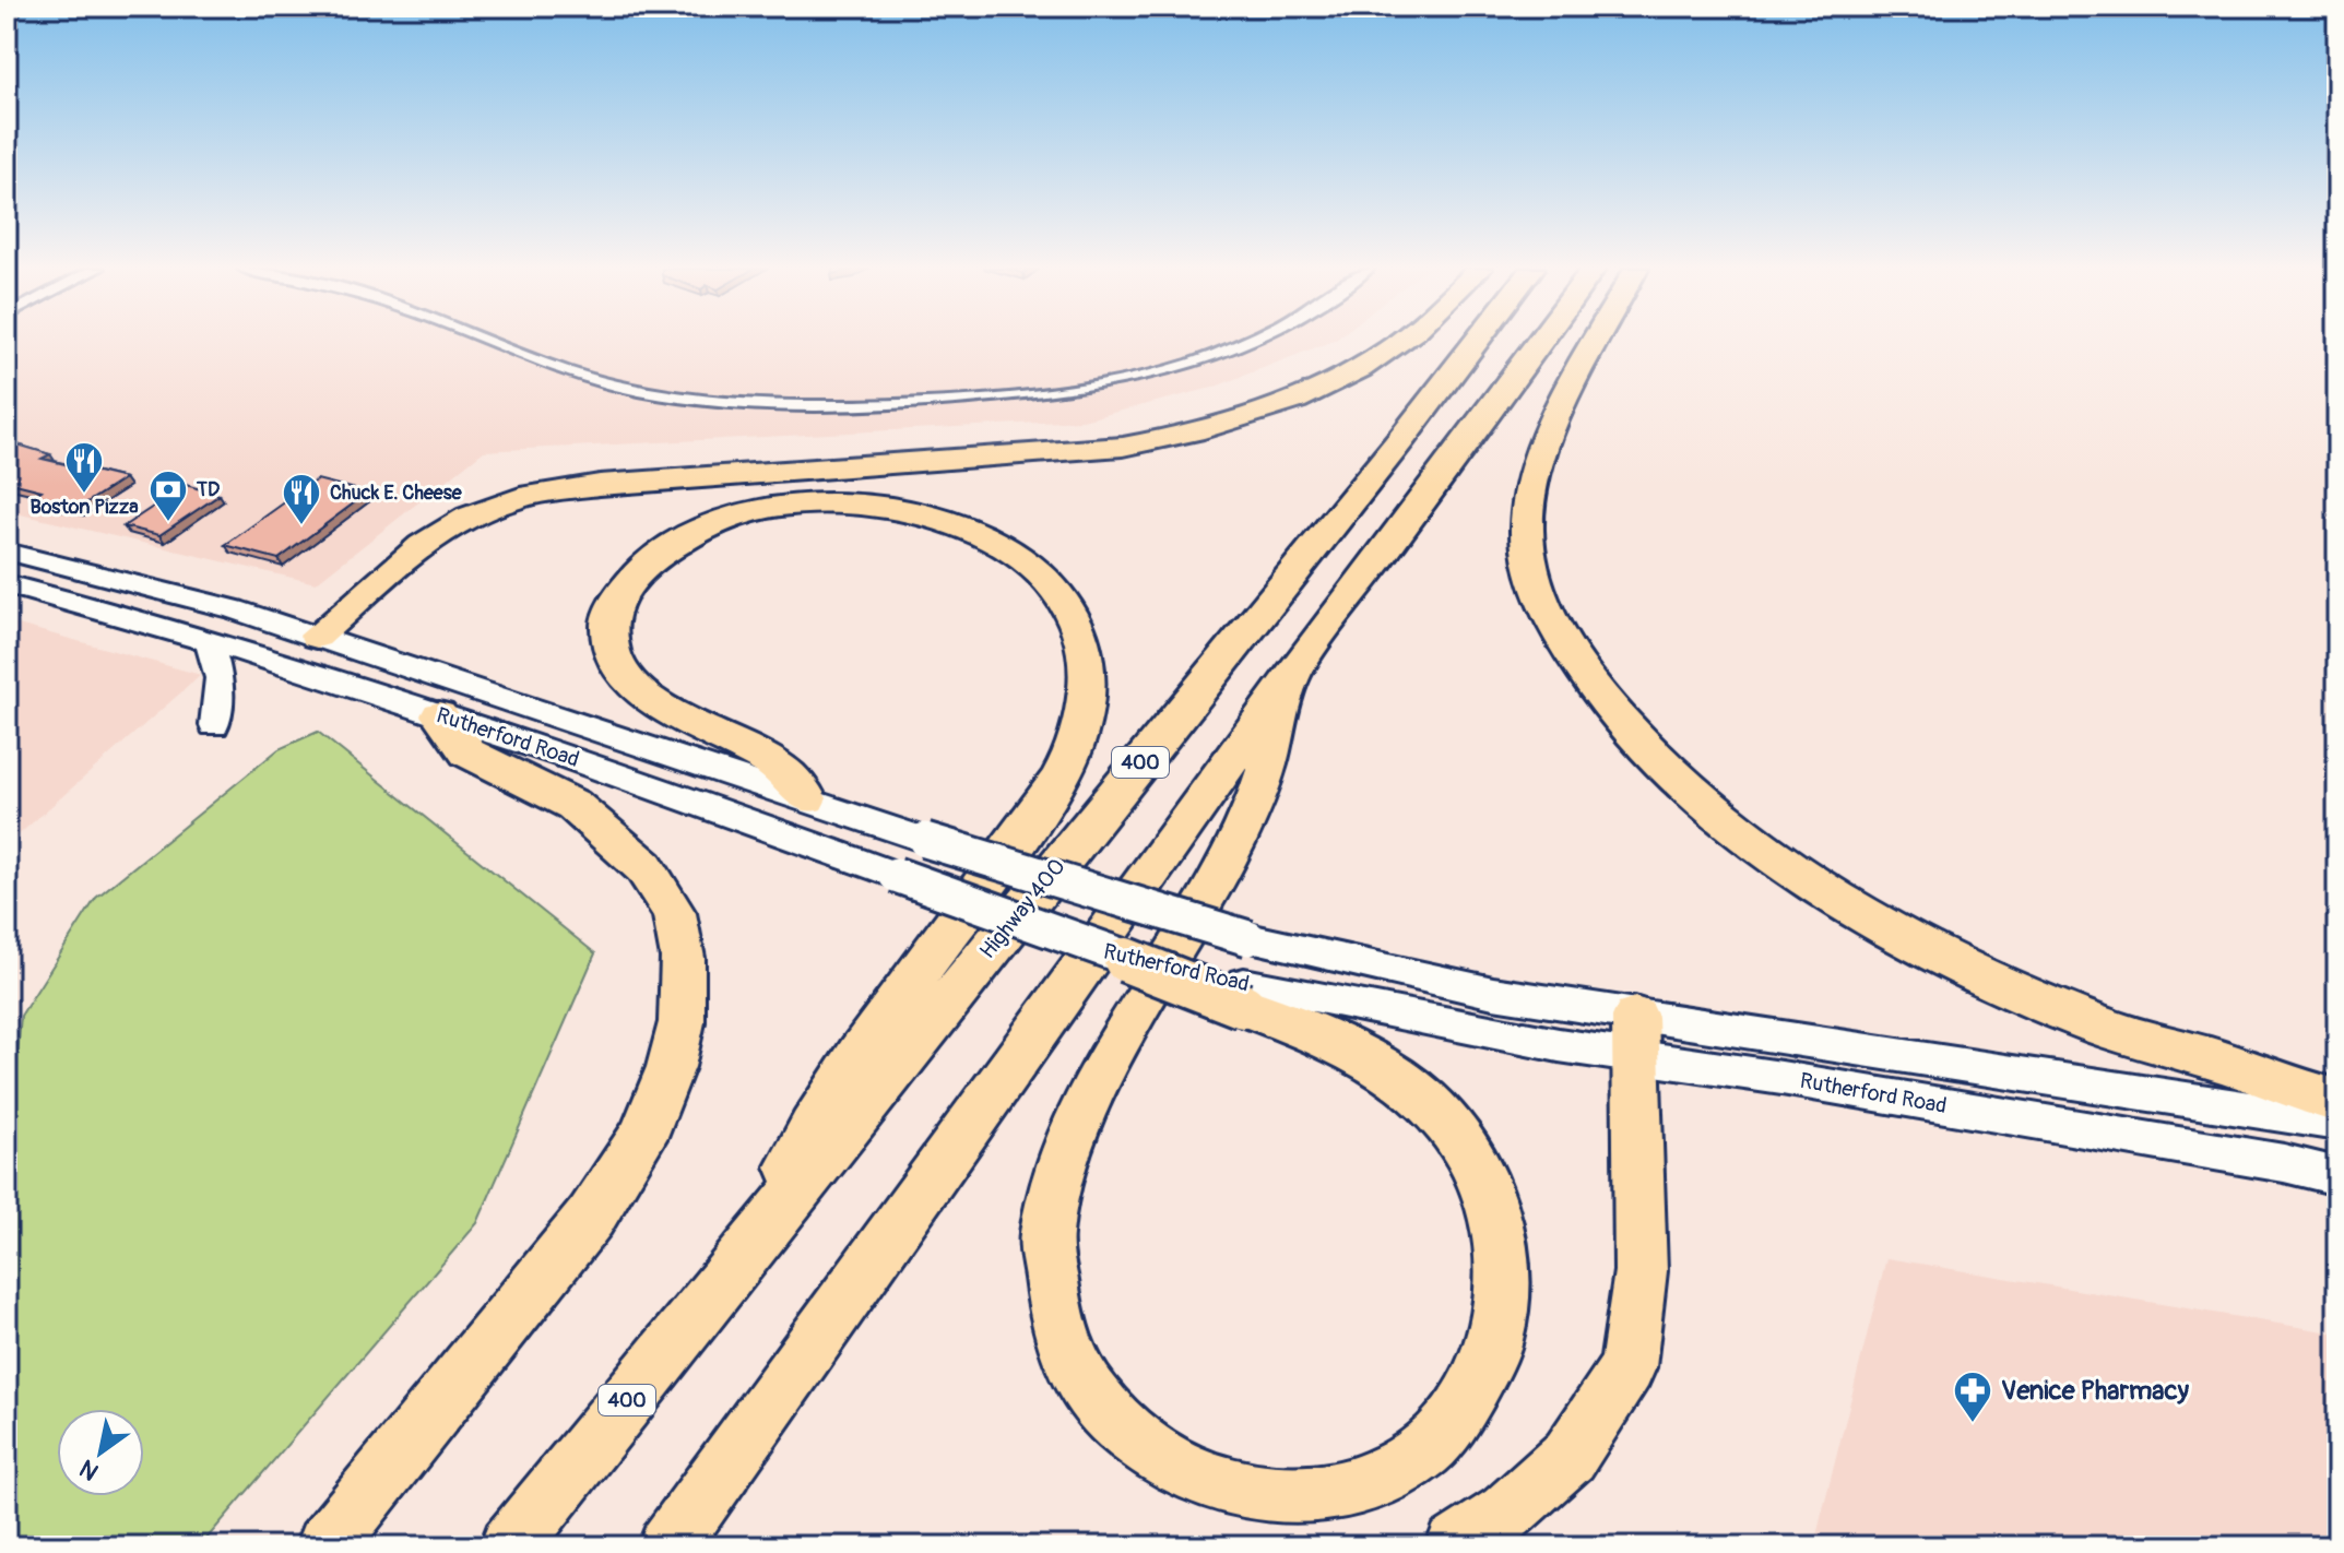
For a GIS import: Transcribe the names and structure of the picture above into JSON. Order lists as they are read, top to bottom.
{
  "streets": {
    "highway": ["400", "Highway 400"],
    "main road": ["Rutherford Road"]
  },
  "places": {
    "restaurant": ["Boston Pizza", "Chuck E. Cheese"],
    "bank": ["TD"],
    "pharmacy": ["Venice Pharmacy"]
  },
  "north": "bottom left"
}
